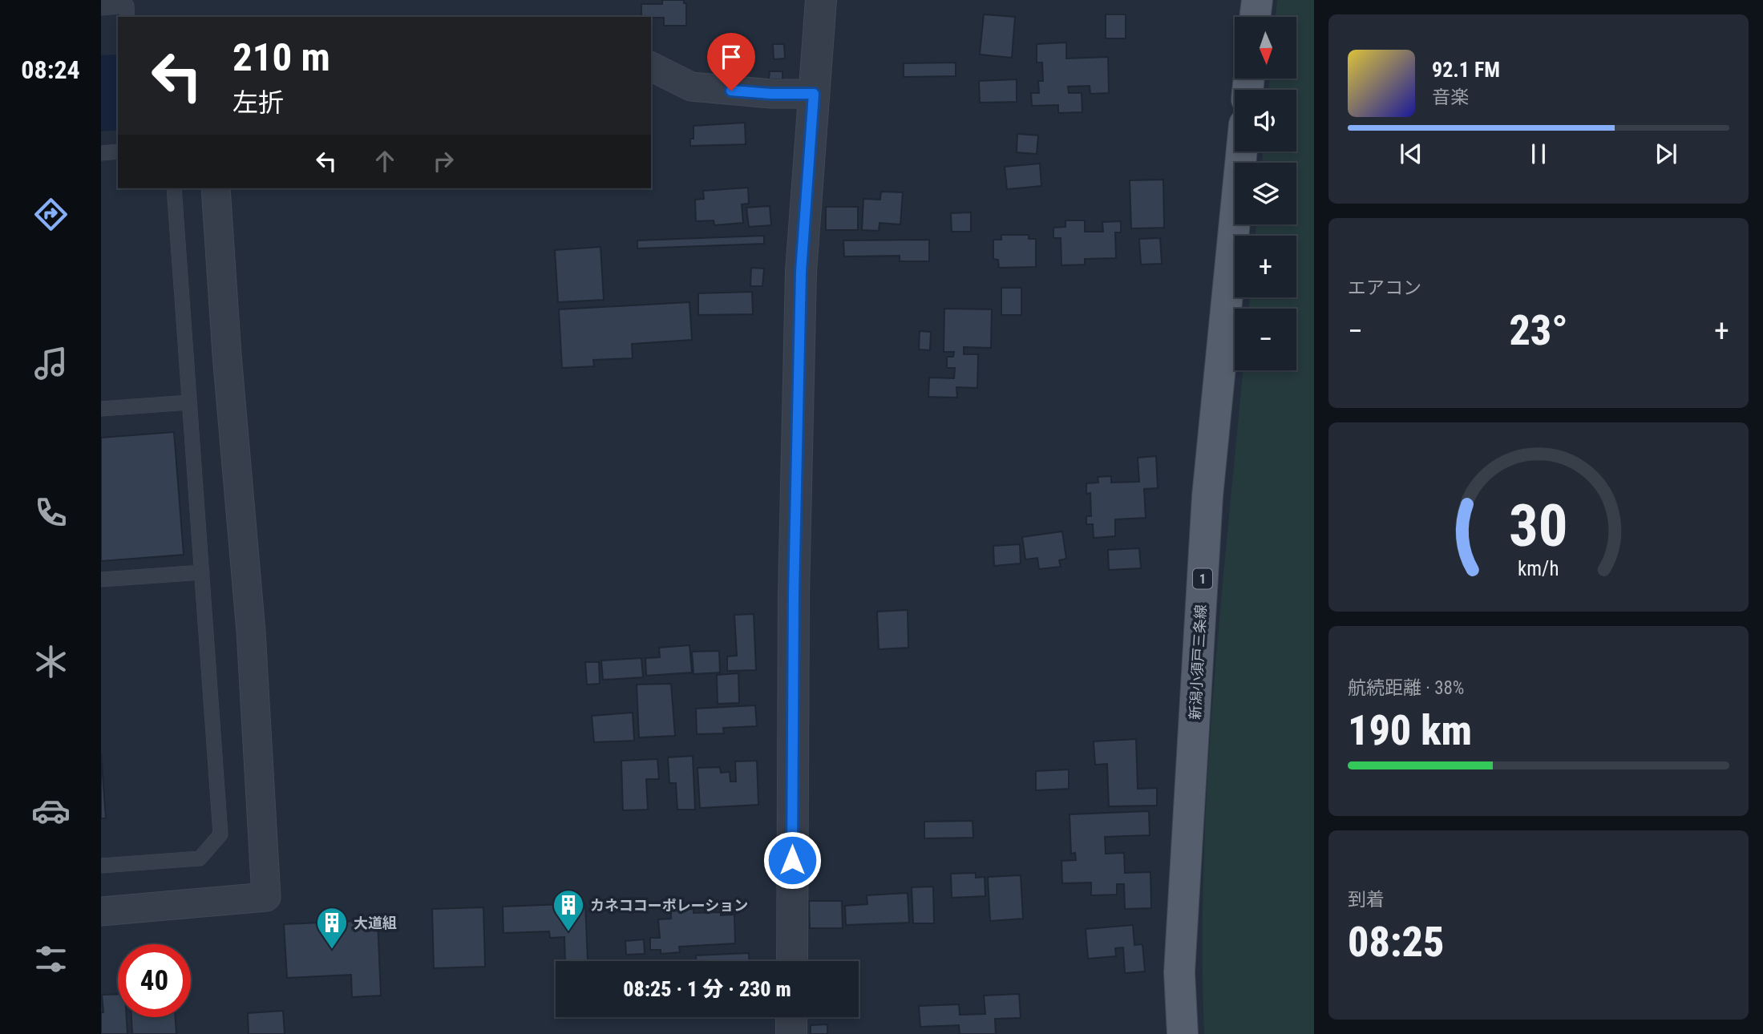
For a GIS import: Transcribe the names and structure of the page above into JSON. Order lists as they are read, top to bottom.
{
  "streets": {
    "main road": ["1", "新潟小須戸三条線"]
  },
  "places": {
    "building": ["カネココーポレーション", "大道組"]
  },
  "north": "bottom",
  "page": {
    "tabs": "08:24",
    "map_buttons": ["+", "−"],
    "turn": ["210 m", "左折"],
    "song": ["92.1 FM", "音楽"],
    "tile": [
      "エアコン",
      ["航続距離 · 38%", "190 km"],
      ["到着", "08:25"]
    ],
    "heat": ["−", "23°", "+"],
    "limit": "40",
    "trip": "08:25 · 1 分 · 230 m",
    "gauge": ["30", "km/h"]
  }
}
